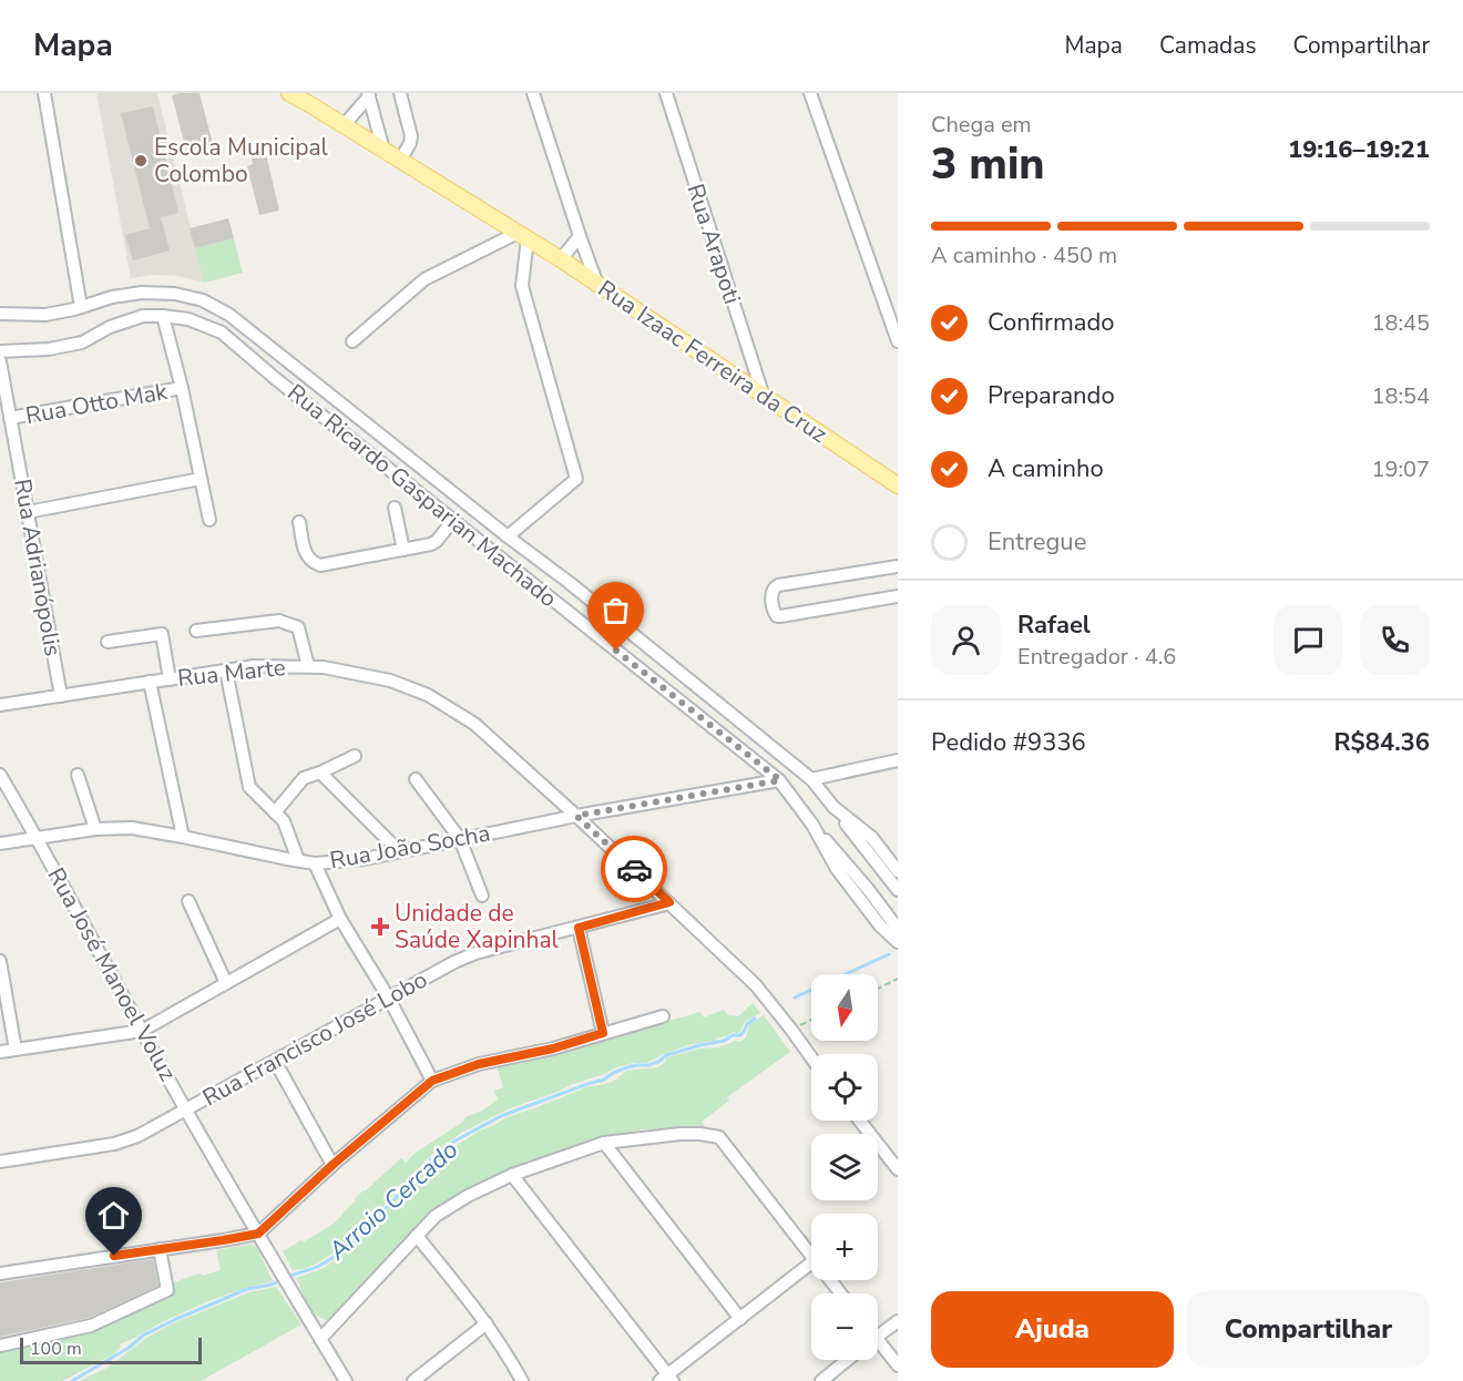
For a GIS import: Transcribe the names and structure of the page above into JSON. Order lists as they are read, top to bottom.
{
  "streets": {
    "main road": ["Rua Izaac Ferreira da Cruz"],
    "street": [
      "Rua Arapoti",
      "Rua Otto Mak",
      "Rua Ricardo Gasparian Machado",
      "Rua Adrianópolis",
      "Rua Marte",
      "Rua João Socha",
      "Rua José Manoel Voluz",
      "Rua Francisco José Lobo"
    ]
  },
  "crossings": [
    ["Rua Arapoti", "Rua Izaac Ferreira da Cruz"],
    ["Rua Otto Mak", "Rua Adrianópolis"],
    ["Rua Ricardo Gasparian Machado", "Rua João Socha"],
    ["Rua Adrianópolis", "Rua Marte"],
    ["Rua Marte", "Rua João Socha"],
    ["Rua Marte", "Rua Francisco José Lobo"],
    ["Rua João Socha", "Rua José Manoel Voluz"],
    ["Rua José Manoel Voluz", "Rua Francisco José Lobo"]
  ],
  "water": ["Arroio Cercado"],
  "places": {
    "other": ["Escola Municipal Colombo"],
    "health": ["Unidade de Saúde Xapinhal"]
  },
  "scale_bar": "100 m",
  "north": "bottom",
  "page": {
    "header": "Mapa",
    "nav": ["Mapa", "Camadas", "Compartilhar"],
    "heading": ["3 min", "Chega em", "19:16–19:21"],
    "panel": [
      "Rafael",
      "Entregador · 4.6",
      "Pedido #9336",
      "R$84.36"
    ],
    "bar": "A caminho · 450 m",
    "list": [
      ["Confirmado", "18:45"],
      ["Preparando", "18:54"],
      ["A caminho", "19:07"],
      "Entregue"
    ],
    "map_buttons": ["+", "−"],
    "buttons": ["Ajuda", "Compartilhar"],
    "scale": "100 m"
  }
}
